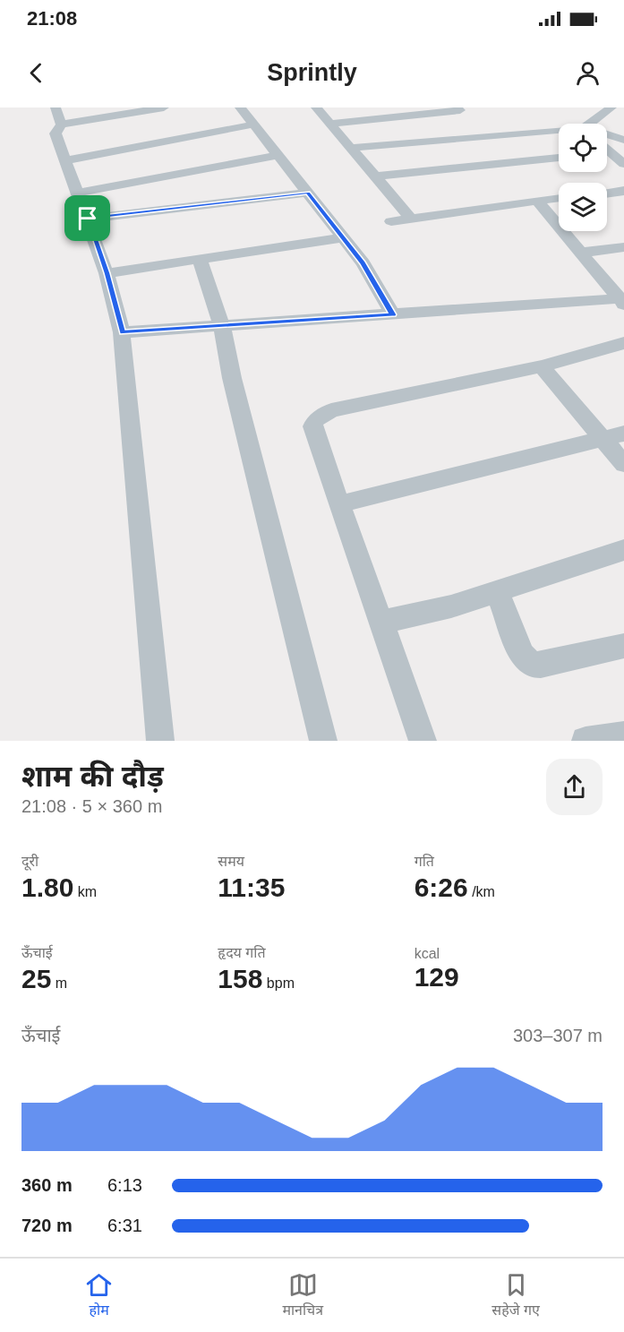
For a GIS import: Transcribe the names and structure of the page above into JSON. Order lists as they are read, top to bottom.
{
  "page": {
    "status": "21:08",
    "header": "Sprintly",
    "heading": ["शाम की दौड़", "21:08 · 5 × 360 m"],
    "stats": [
      ["दूरी", "1.80 km"],
      ["समय", "11:35"],
      ["गति", "6:26 /km"],
      ["ऊँचाई", "25 m"],
      ["हृदय गति", "158 bpm"],
      ["kcal", "129"]
    ],
    "chart": ["ऊँचाई", "303–307 m"],
    "list": [
      {
        "name": "360 m",
        "note": "6:13"
      },
      {
        "name": "720 m",
        "note": "6:31"
      }
    ],
    "tabs": ["होम", "मानचित्र", "सहेजे गए"]
  }
}
